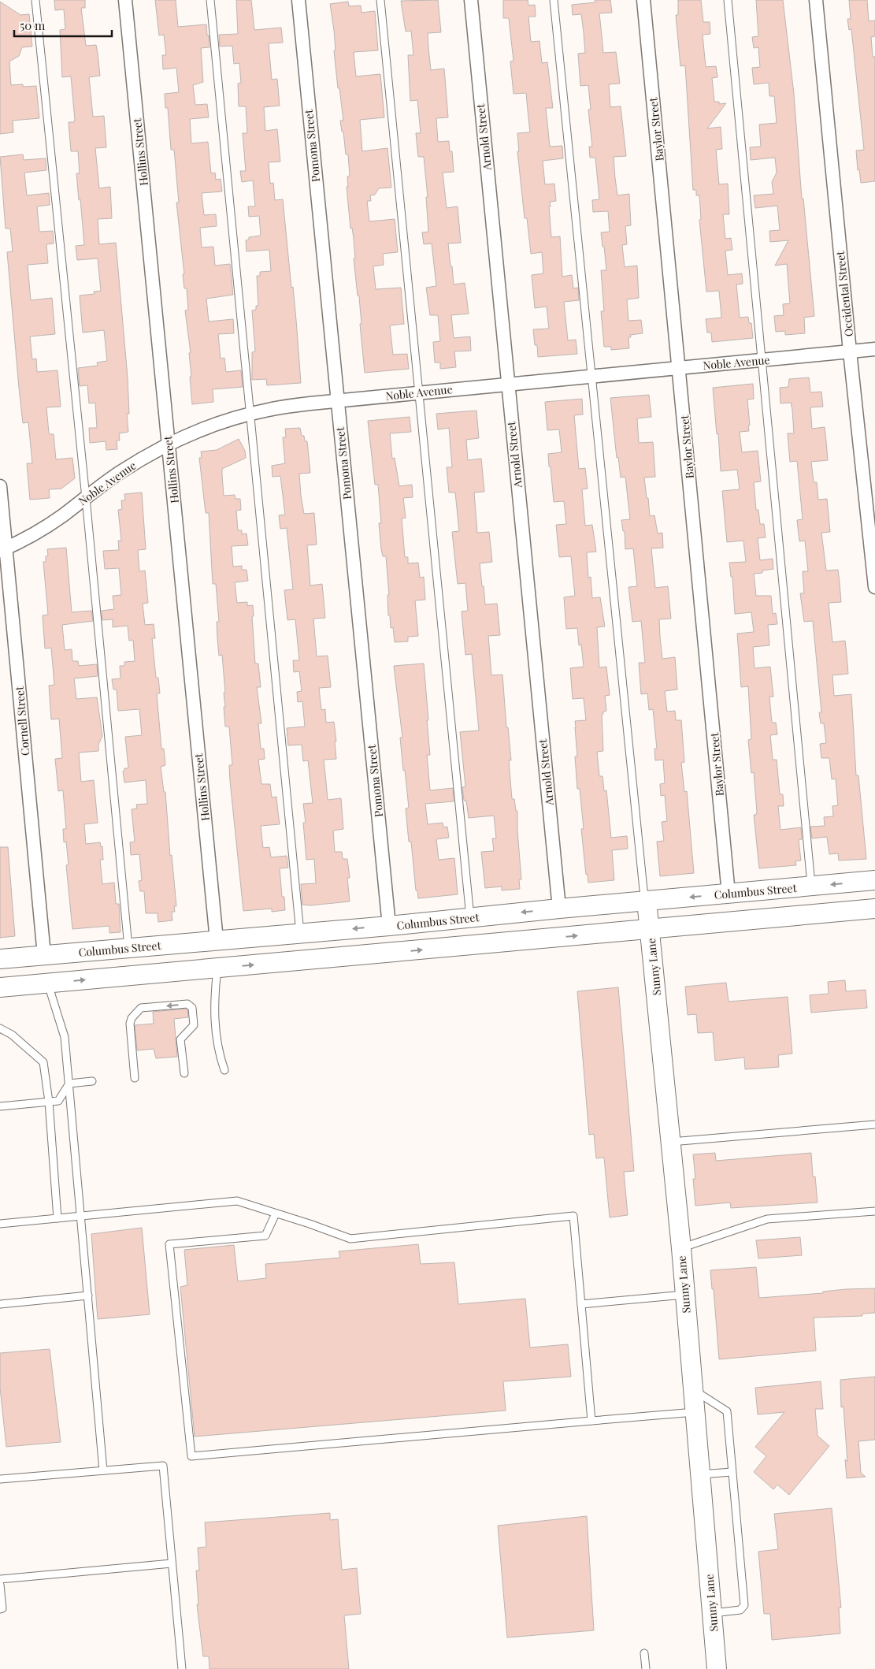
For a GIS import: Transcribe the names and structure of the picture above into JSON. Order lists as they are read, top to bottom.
{
  "streets": {
    "main road": ["Columbus Street", "Sunny Lane"],
    "street": [
      "Baylor Street",
      "Arnold Street",
      "Pomona Street",
      "Hollins Street",
      "Occidental Street",
      "Noble Avenue",
      "Cornell Street"
    ]
  },
  "crossings": [
    ["Baylor Street", "Noble Avenue"],
    ["Baylor Street", "Columbus Street"],
    ["Arnold Street", "Noble Avenue"],
    ["Arnold Street", "Columbus Street"],
    ["Pomona Street", "Noble Avenue"],
    ["Pomona Street", "Columbus Street"],
    ["Hollins Street", "Noble Avenue"],
    ["Hollins Street", "Columbus Street"],
    ["Occidental Street", "Noble Avenue"],
    ["Noble Avenue", "Cornell Street"],
    ["Cornell Street", "Columbus Street"],
    ["Columbus Street", "Sunny Lane"]
  ],
  "scale_bar": "50 m"
}
